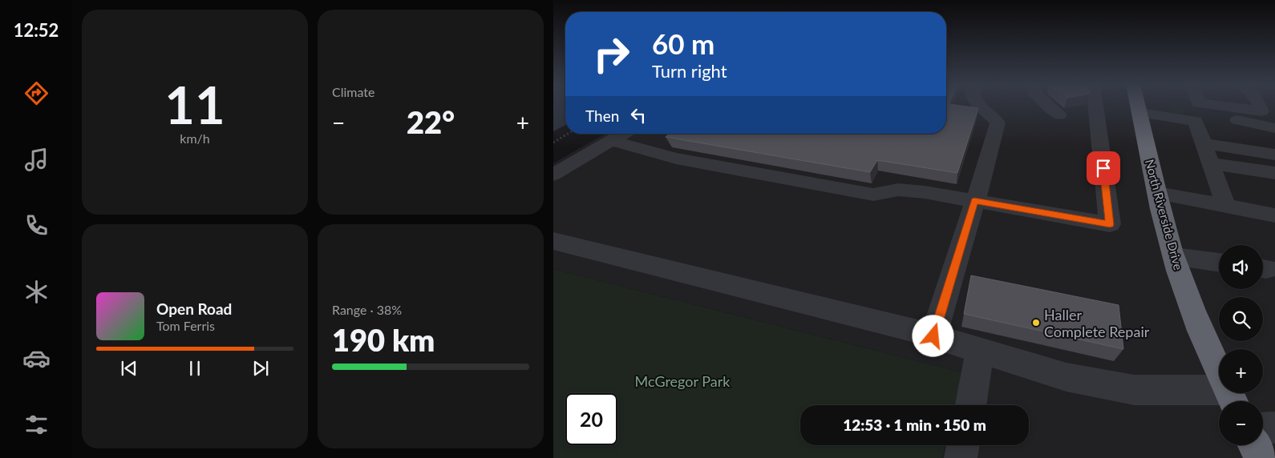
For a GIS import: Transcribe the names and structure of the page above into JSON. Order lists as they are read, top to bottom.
{
  "streets": {
    "highway": ["North Riverside Drive"]
  },
  "parks": ["McGregor Park"],
  "places": ["Haller Complete Repair"],
  "page": {
    "tabs": "12:52",
    "tile": [
      ["11", "km/h"],
      "Climate",
      ["Range · 38%", "190 km"]
    ],
    "turn": ["60 m", "Turn right"],
    "then": "Then",
    "heat": ["−", "22°", "+"],
    "map_buttons": ["+", "−"],
    "song": ["Open Road", "Tom Ferris"],
    "limit": "20",
    "trip": "12:53 · 1 min · 150 m"
  }
}
